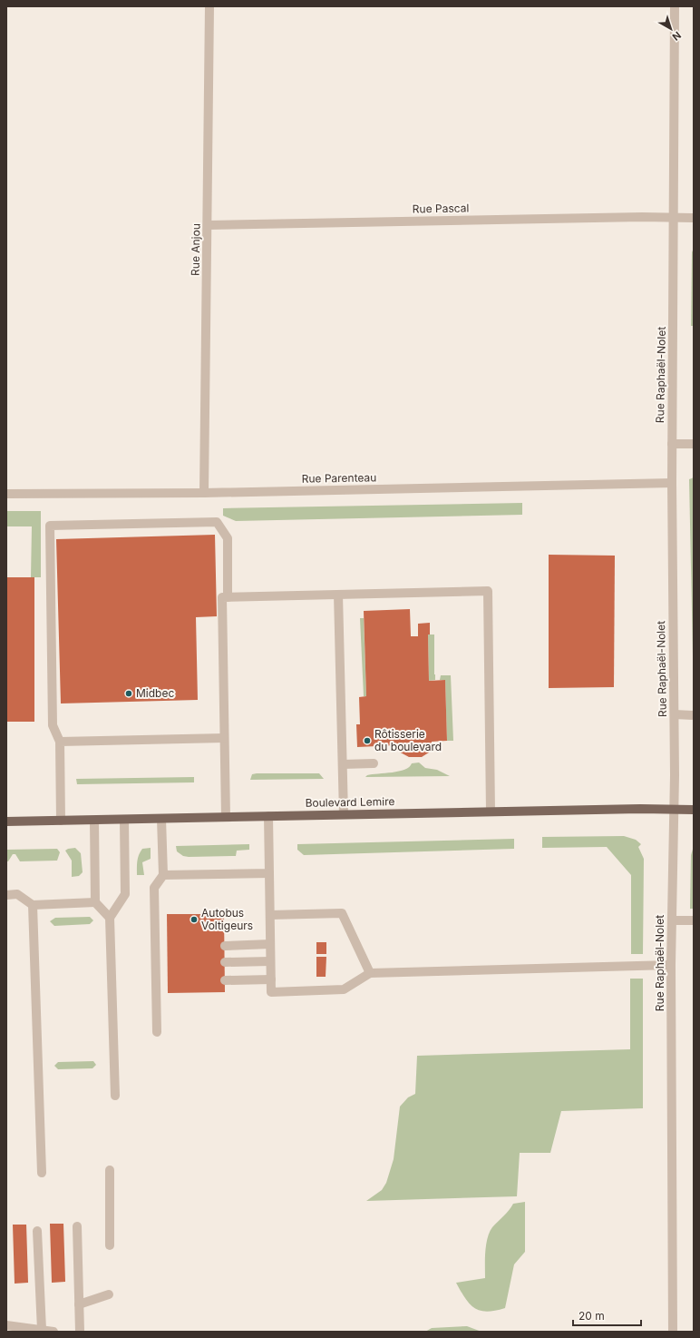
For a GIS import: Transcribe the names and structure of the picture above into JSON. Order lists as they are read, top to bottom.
{
  "streets": {
    "main road": ["Boulevard Lemire"],
    "street": [
      "Rue Pascal",
      "Rue Anjou",
      "Rue Raphaël-Nolet",
      "Rue Parenteau"
    ]
  },
  "crossings": [
    ["Rue Pascal", "Rue Anjou"],
    ["Rue Pascal", "Rue Raphaël-Nolet"],
    ["Rue Anjou", "Rue Parenteau"],
    ["Rue Raphaël-Nolet", "Rue Parenteau"],
    ["Rue Raphaël-Nolet", "Boulevard Lemire"]
  ],
  "places": ["Midbec", "Rôtisserie du boulevard", "Autobus Voltigeurs"],
  "scale_bar": "20 m",
  "north": "bottom right"
}
